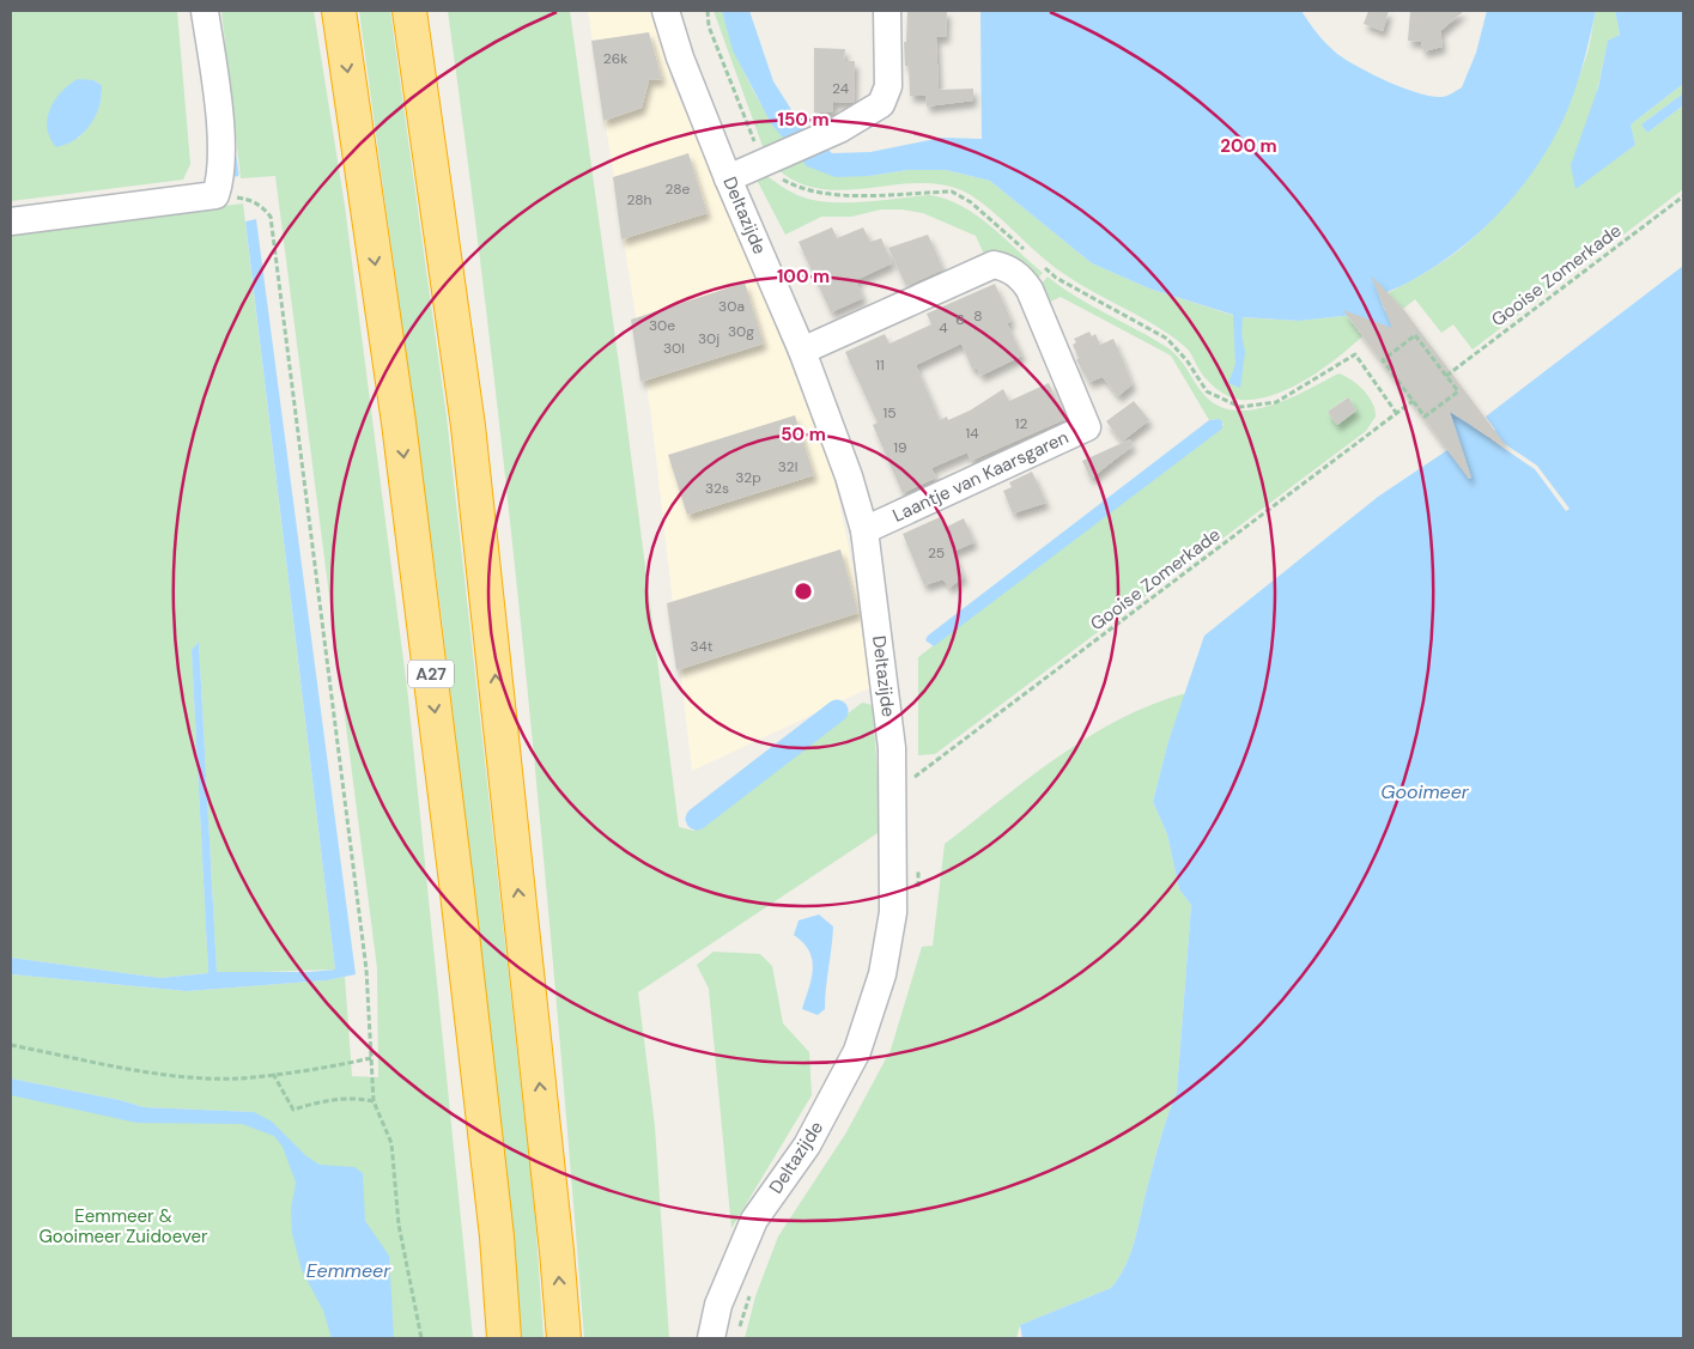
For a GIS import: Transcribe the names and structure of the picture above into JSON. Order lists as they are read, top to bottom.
{
  "streets": {
    "highway": ["A27"],
    "street": ["Deltazijde", "Laantje van Kaarsgaren"],
    "path": ["Gooise Zomerkade"]
  },
  "crossings": [
    ["Deltazijde", "Laantje van Kaarsgaren"]
  ],
  "water": ["Gooimeer", "Eemmeer"],
  "parks": ["Eemmeer & Gooimeer Zuidoever"],
  "house_numbers": [
    "26k",
    "24",
    "28e",
    "28h",
    "30a",
    "8",
    "6",
    "30e",
    "4",
    "30g",
    "30j",
    "30l",
    "11",
    "15",
    "12",
    "14",
    "19",
    "32l",
    "32p",
    "32s",
    "25",
    "34t"
  ],
  "rings": [
    "150 m",
    "200 m",
    "100 m",
    "50 m"
  ]
}
